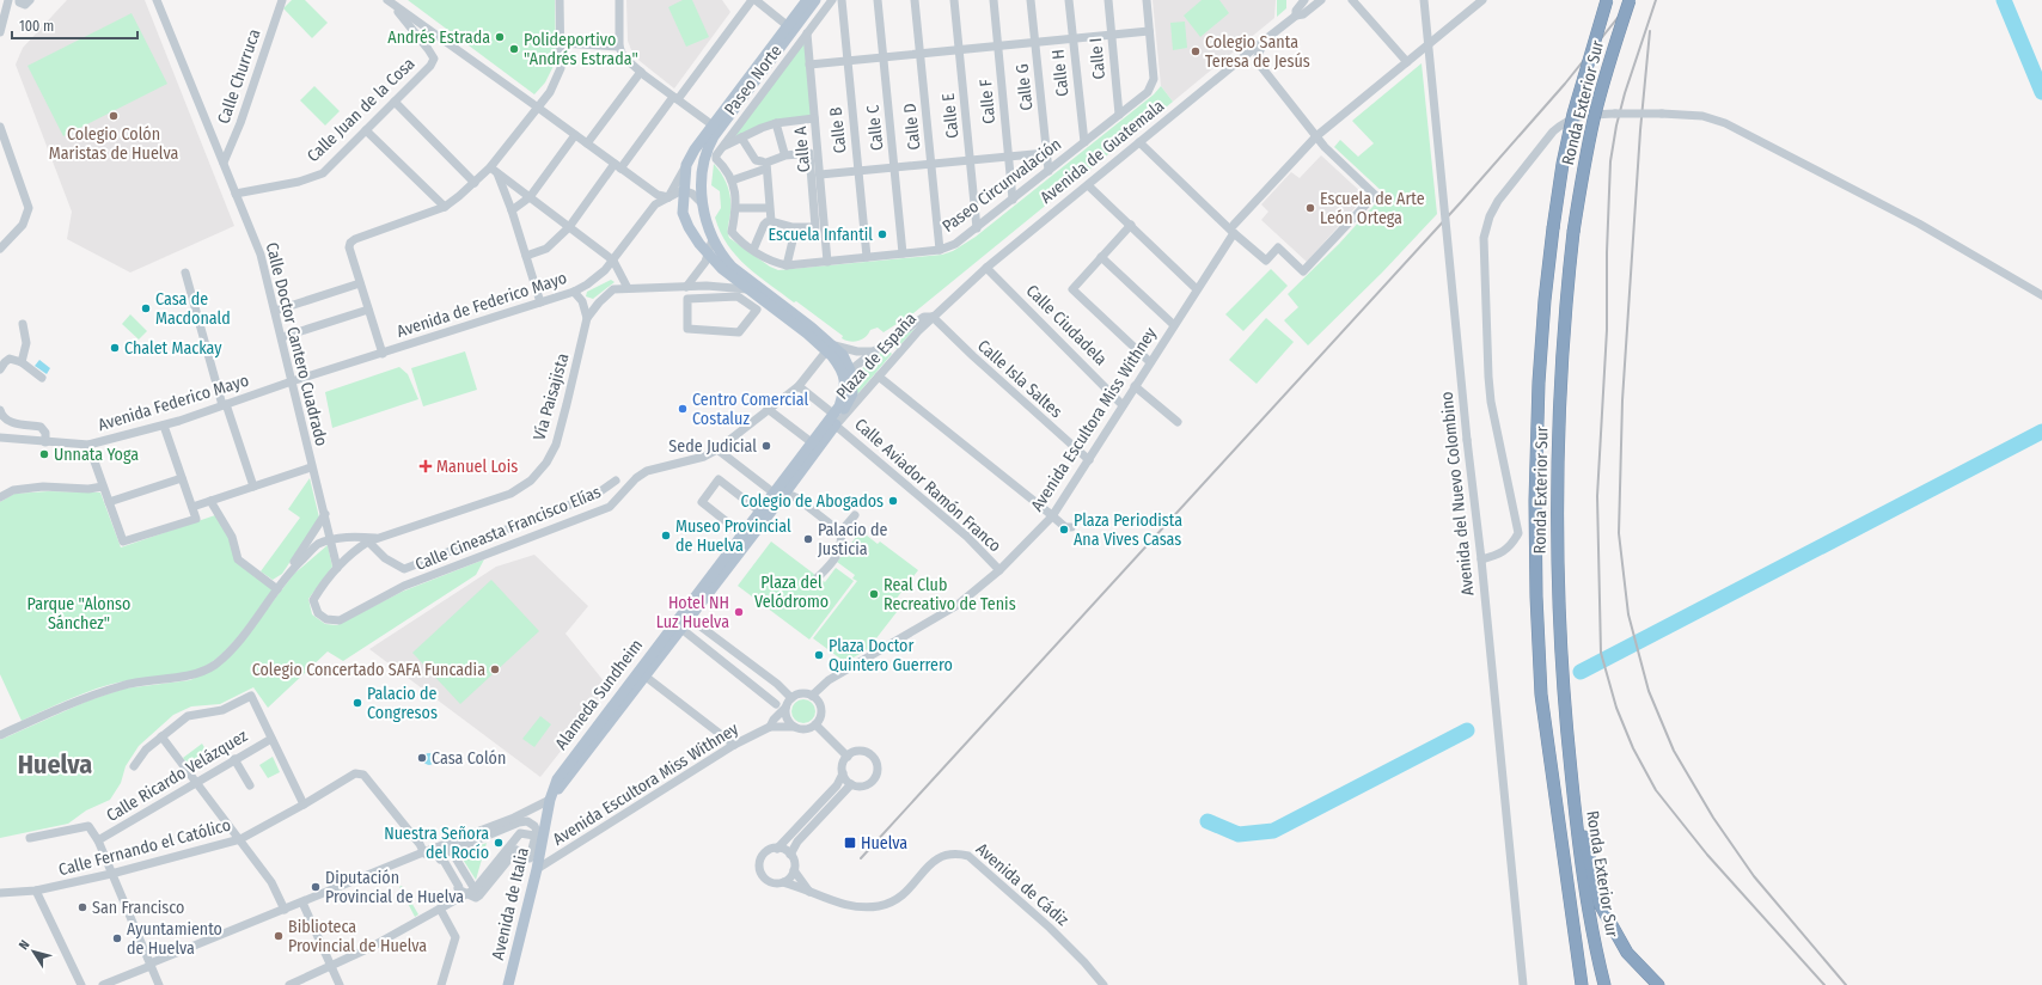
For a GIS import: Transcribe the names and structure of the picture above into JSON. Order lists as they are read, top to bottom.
{
  "streets": {
    "highway": ["Ronda Exterior Sur"],
    "main road": ["Alameda Sundheim", "Avenida de Italia"],
    "street": [
      "Calle I",
      "Calle H",
      "Calle Churruca",
      "Paseo Norte",
      "Calle G",
      "Calle F",
      "Calle Juan de la Cosa",
      "Calle E",
      "Calle D",
      "Calle C",
      "Calle B",
      "Calle A",
      "Avenida de Guatemala",
      "Paseo Circunvalación",
      "Avenida de Federico Mayo",
      "Calle Ciudadela",
      "Calle Doctor Cantero Cuadrado",
      "Plaza de España",
      "Calle Isla Saltes",
      "Vía Paisajista",
      "Avenida Federico Mayo",
      "Avenida Escultora Miss Withney",
      "Calle Aviador Ramón Franco",
      "Avenida del Nuevo Colombino",
      "Calle Cineasta Francisco Elías",
      "Calle Ricardo Velázquez",
      "Calle Fernando el Católico",
      "Avenida de Cádiz"
    ]
  },
  "crossings": [
    ["Calle I", "Paseo Circunvalación"],
    ["Calle H", "Paseo Circunvalación"],
    ["Calle Churruca", "Calle Doctor Cantero Cuadrado"],
    ["Paseo Norte", "Calle A"],
    ["Paseo Norte", "Paseo Circunvalación"],
    ["Calle G", "Paseo Circunvalación"],
    ["Calle F", "Paseo Circunvalación"],
    ["Calle Juan de la Cosa", "Calle Doctor Cantero Cuadrado"],
    ["Calle E", "Paseo Circunvalación"],
    ["Calle D", "Paseo Circunvalación"],
    ["Calle C", "Paseo Circunvalación"],
    ["Calle B", "Paseo Circunvalación"],
    ["Calle A", "Paseo Circunvalación"],
    ["Avenida de Guatemala", "Calle Ciudadela"],
    ["Avenida de Guatemala", "Plaza de España"],
    ["Avenida de Guatemala", "Calle Isla Saltes"],
    ["Avenida de Federico Mayo", "Calle Doctor Cantero Cuadrado"],
    ["Avenida de Federico Mayo", "Avenida Federico Mayo"],
    ["Calle Ciudadela", "Avenida Escultora Miss Withney"],
    ["Calle Doctor Cantero Cuadrado", "Avenida Federico Mayo"],
    ["Calle Doctor Cantero Cuadrado", "Calle Cineasta Francisco Elías"],
    ["Plaza de España", "Calle Isla Saltes"],
    ["Plaza de España", "Calle Aviador Ramón Franco"],
    ["Plaza de España", "Calle Cineasta Francisco Elías"],
    ["Plaza de España", "Alameda Sundheim"],
    ["Calle Isla Saltes", "Avenida Escultora Miss Withney"],
    ["Vía Paisajista", "Calle Cineasta Francisco Elías"],
    ["Avenida Escultora Miss Withney", "Calle Aviador Ramón Franco"],
    ["Avenida Escultora Miss Withney", "Avenida de Italia"],
    ["Calle Aviador Ramón Franco", "Calle Cineasta Francisco Elías"],
    ["Calle Aviador Ramón Franco", "Alameda Sundheim"],
    ["Alameda Sundheim", "Avenida de Italia"]
  ],
  "districts": ["Huelva"],
  "parks": ["Plaza del Velódromo", "Parque \"Alonso Sánchez\""],
  "places": {
    "other": [
      "Andrés Estrada",
      "Polideportivo \"Andrés Estrada\"",
      "Colegio Santa Teresa de Jesús",
      "Colegio Colón Maristas de Huelva",
      "Escuela de Arte León Ortega",
      "Escuela Infantil",
      "Casa de Macdonald",
      "Chalet Mackay",
      "Centro Comercial Costaluz",
      "Sede Judicial",
      "Unnata Yoga",
      "Colegio de Abogados",
      "Plaza Periodista Ana Vives Casas",
      "Museo Provincial de Huelva",
      "Palacio de Justicia",
      "Real Club Recreativo de Tenis",
      "Hotel NH Luz Huelva",
      "Plaza Doctor Quintero Guerrero",
      "Colegio Concertado SAFA Funcadia",
      "Palacio de Congresos",
      "Casa Colón",
      "Nuestra Señora del Rocío",
      "Diputación Provincial de Huelva",
      "San Francisco",
      "Biblioteca Provincial de Huelva",
      "Ayuntamiento de Huelva"
    ],
    "health": ["Manuel Lois"],
    "transit": ["Huelva"]
  },
  "scale_bar": "100 m",
  "north": "top left"
}
